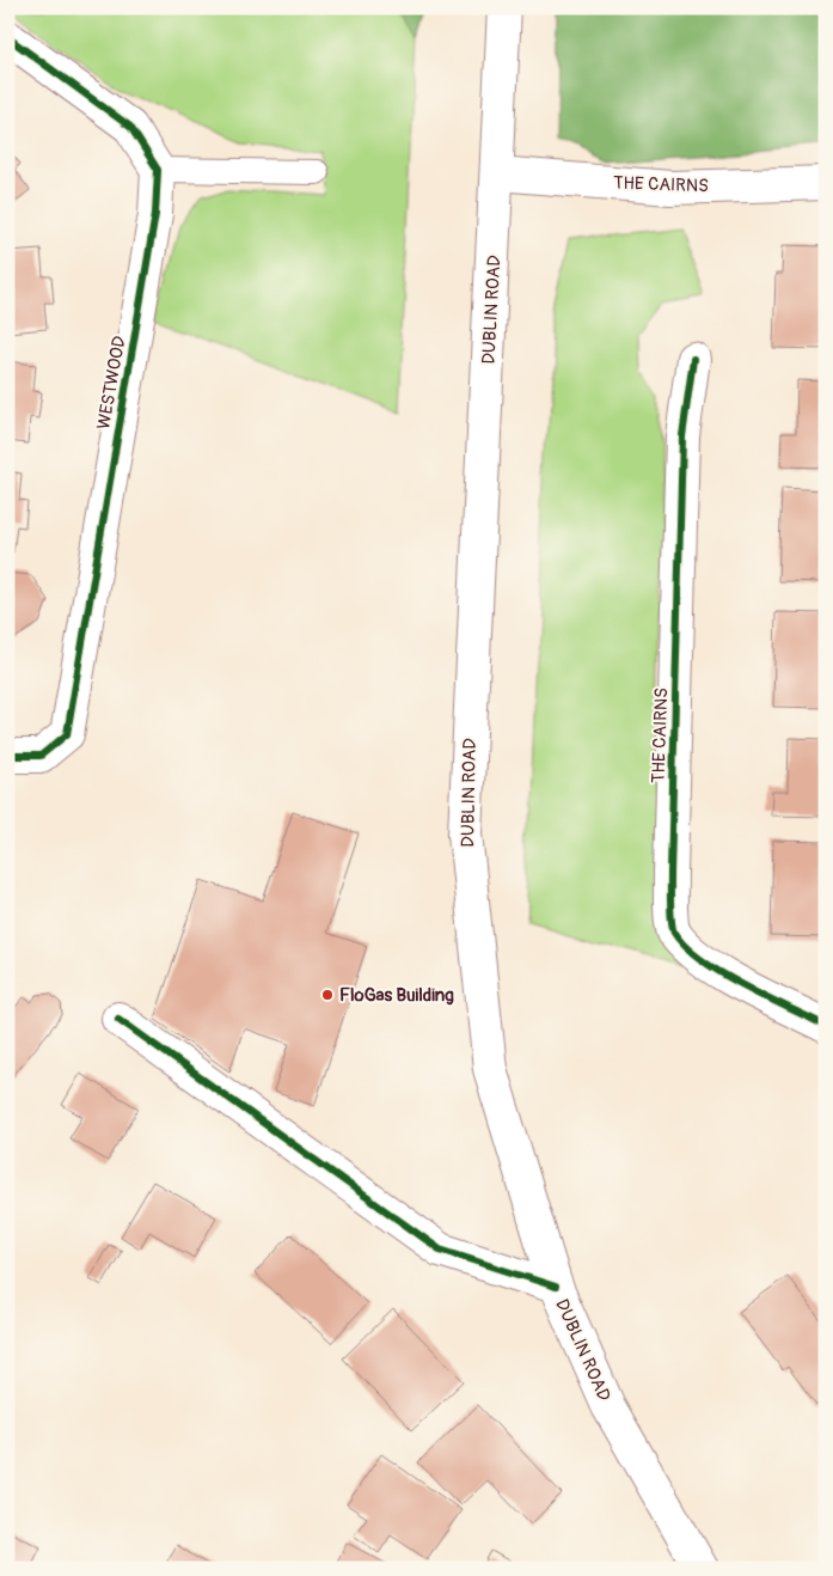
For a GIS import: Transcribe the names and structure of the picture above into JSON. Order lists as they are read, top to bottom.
{
  "streets": {
    "street": ["THE CAIRNS", "DUBLIN ROAD", "WESTWOOD"]
  },
  "crossings": [
    ["THE CAIRNS", "DUBLIN ROAD"]
  ],
  "places": ["FloGas Building"]
}
